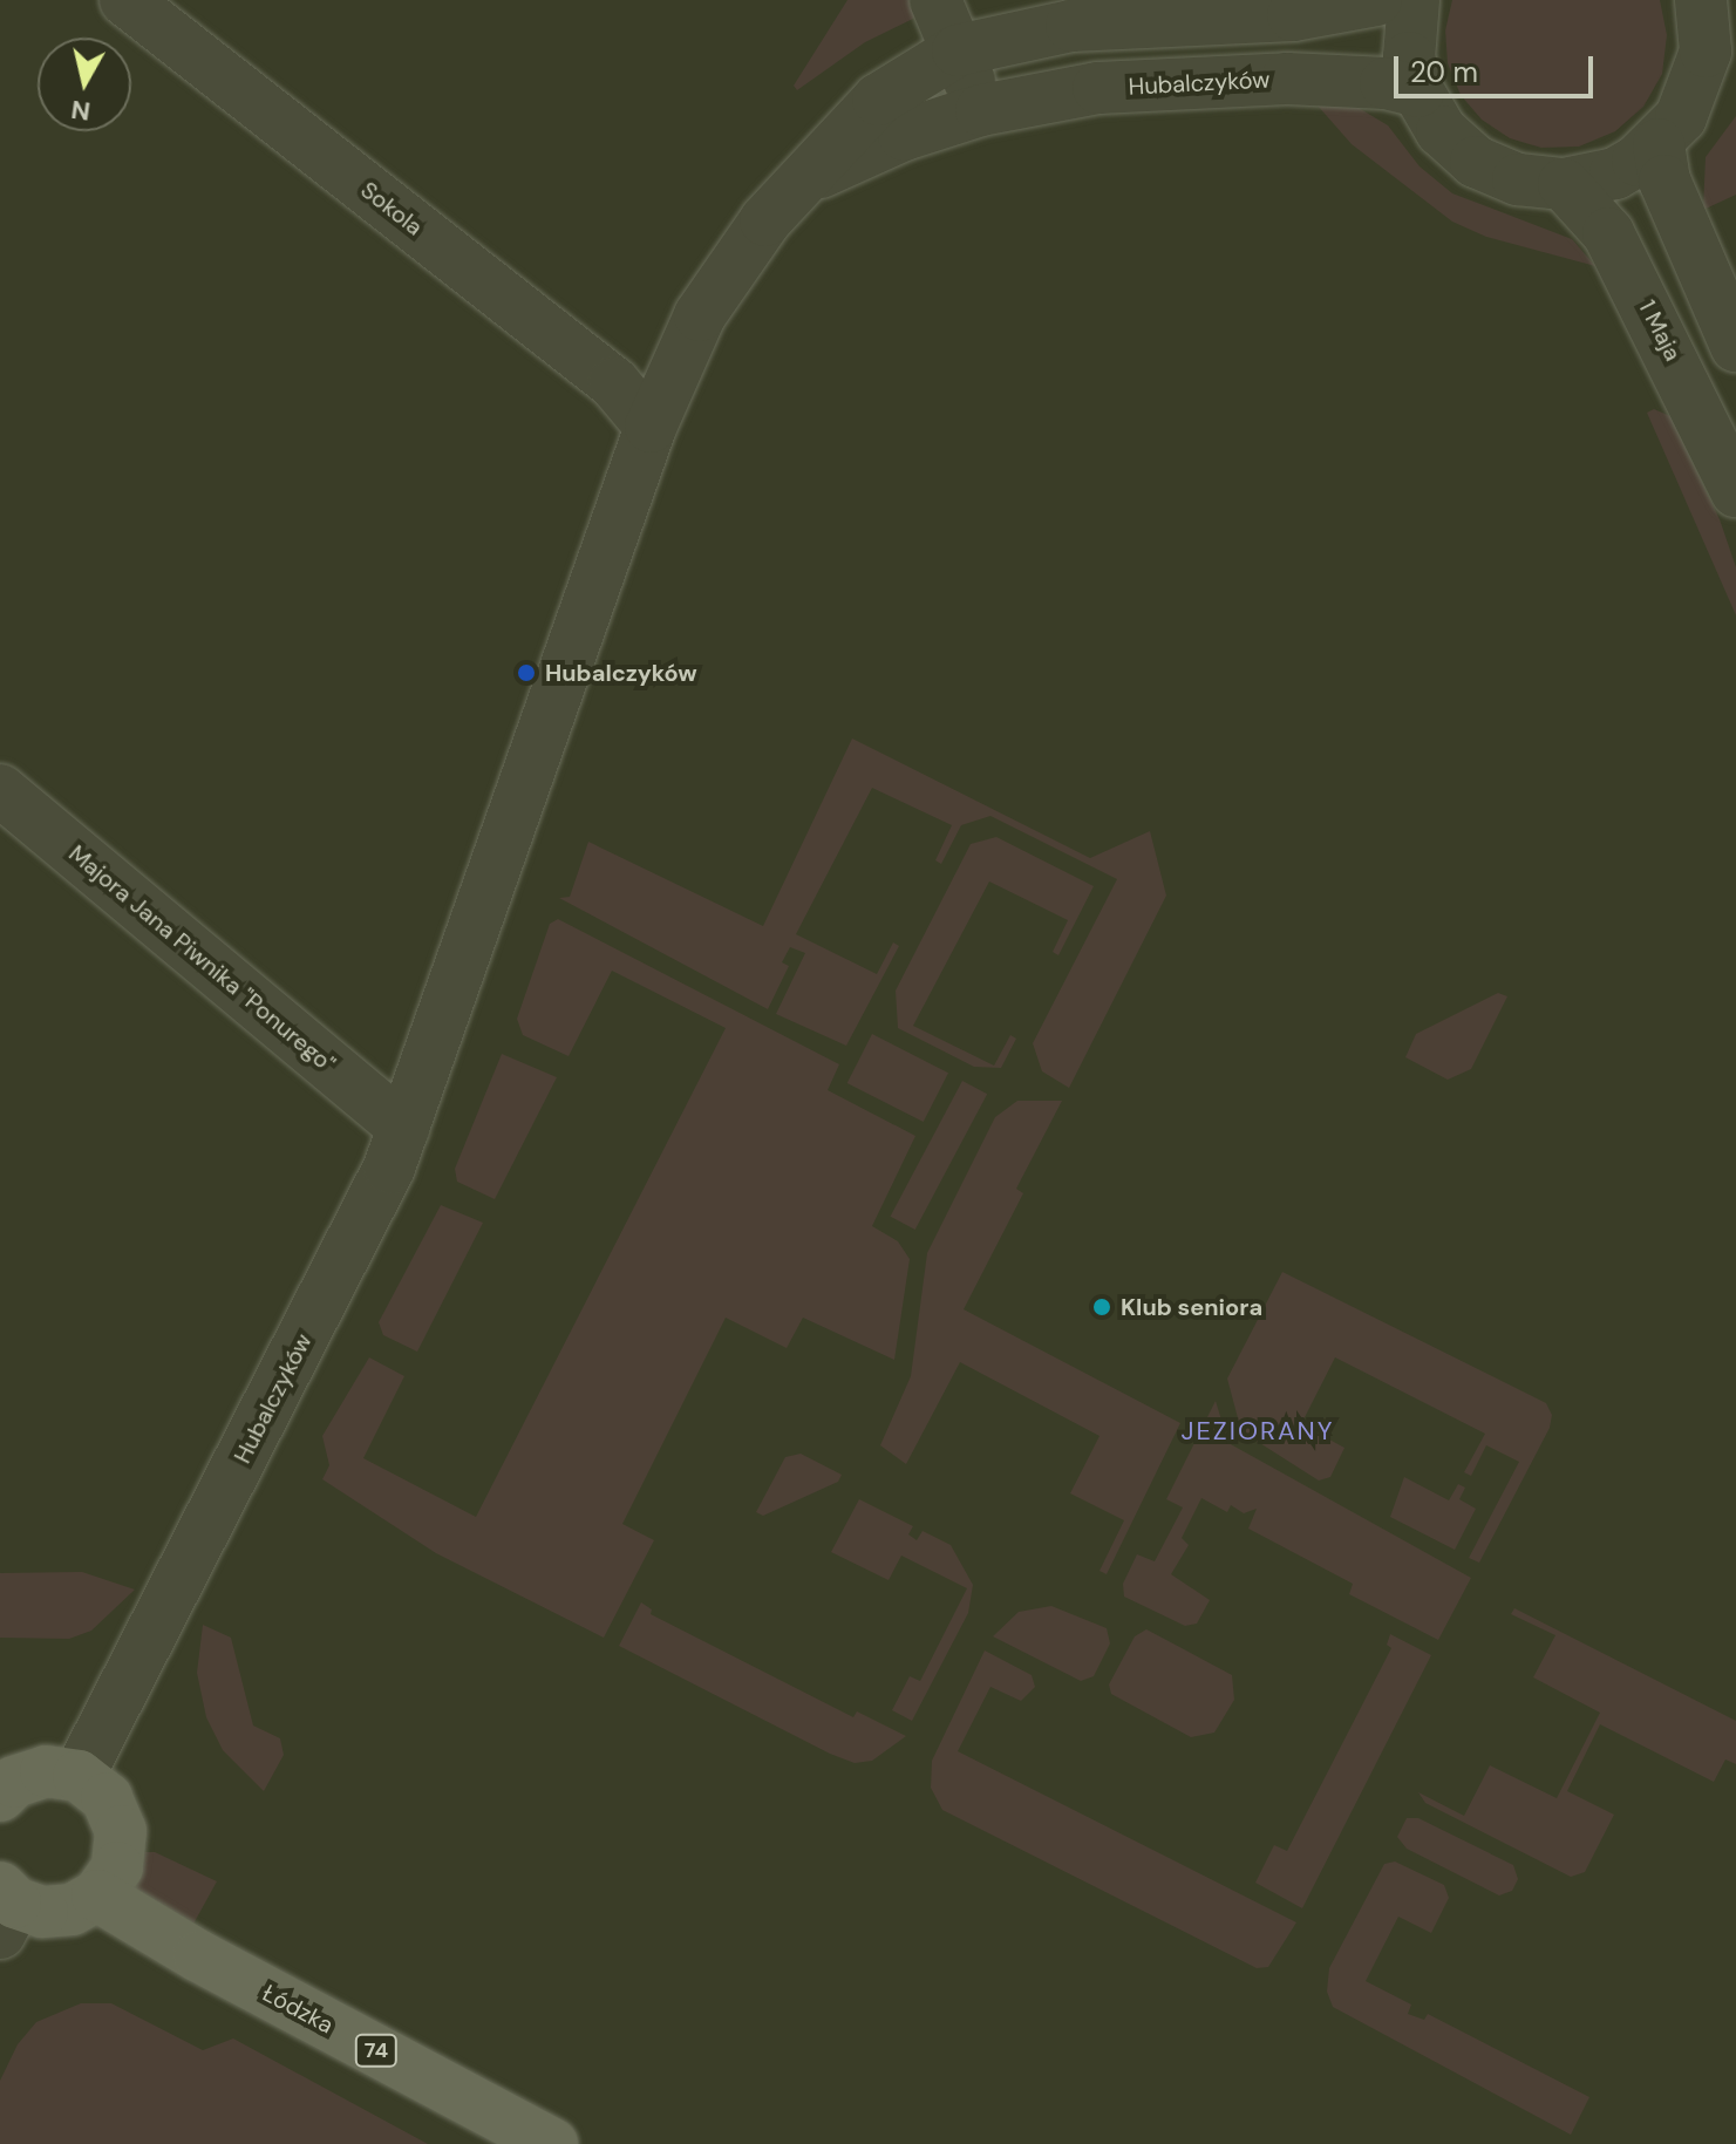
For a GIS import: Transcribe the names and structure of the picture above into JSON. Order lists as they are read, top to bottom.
{
  "streets": {
    "main road": ["Łódzka", "74"],
    "street": [
      "Hubalczyków",
      "Sokola",
      "1 Maja",
      "Majora Jana Piwnika \"Ponurego\""
    ]
  },
  "crossings": [
    ["Hubalczyków", "Sokola"],
    ["Hubalczyków", "Majora Jana Piwnika \"Ponurego\""]
  ],
  "districts": ["JEZIORANY"],
  "places": ["Hubalczyków", "Klub seniora"],
  "scale_bar": "20 m",
  "north": "bottom"
}
